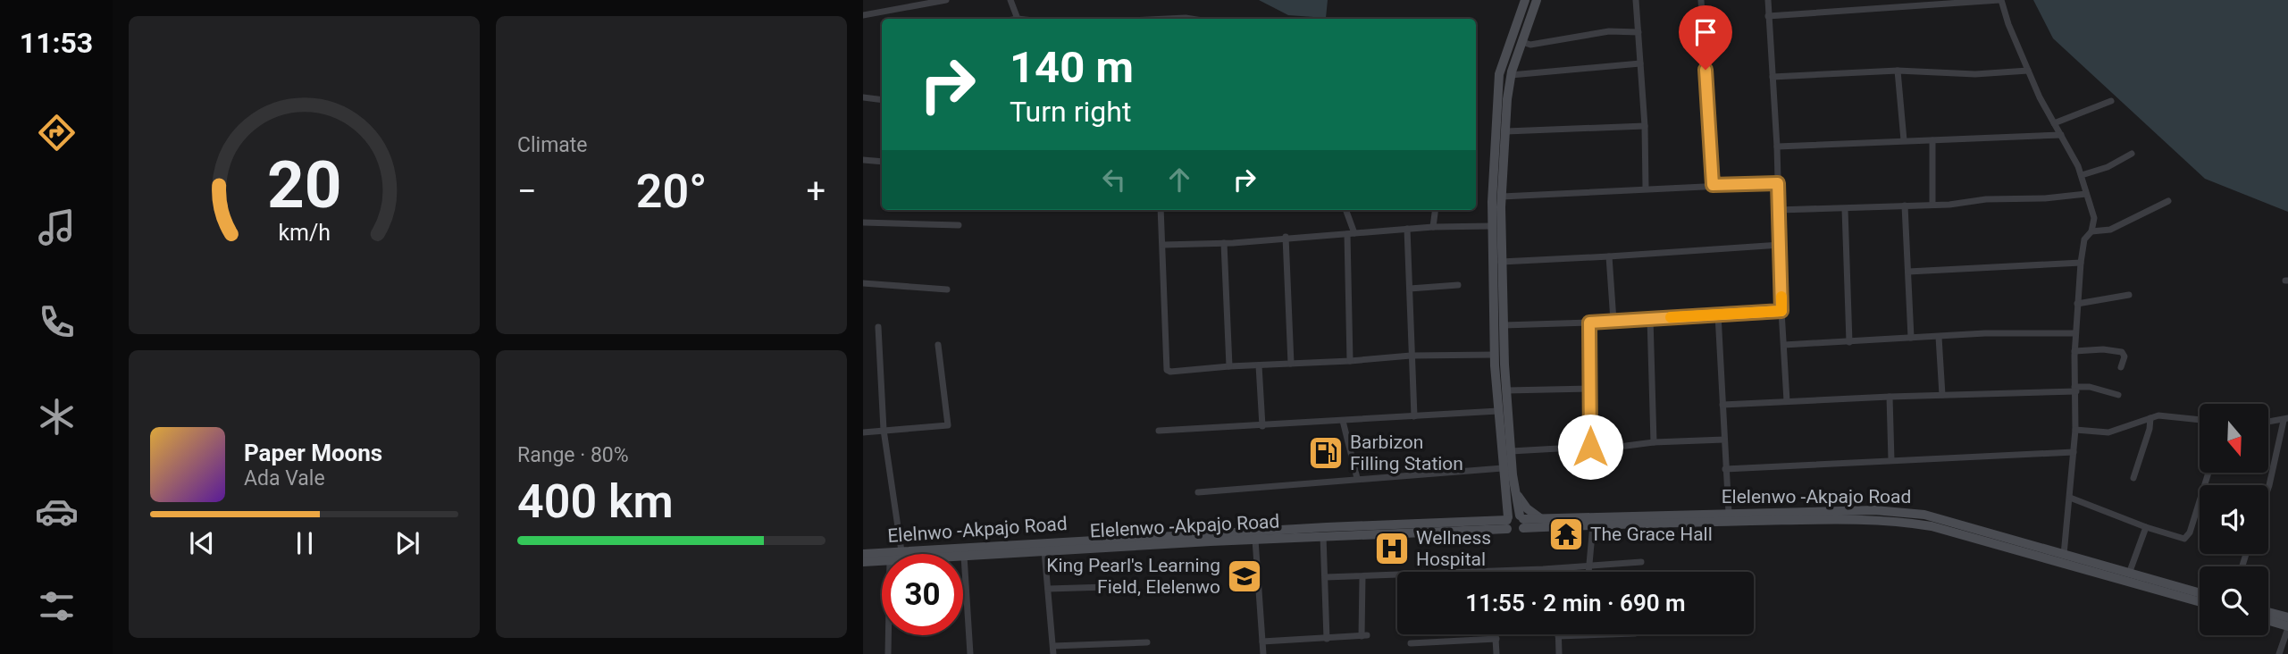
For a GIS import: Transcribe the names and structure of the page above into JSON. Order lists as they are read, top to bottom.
{
  "streets": {
    "main road": ["Elelenwo -Akpajo Road", "Elelnwo -Akpajo Road"]
  },
  "crossings": [
    ["Elelenwo -Akpajo Road", "Elelnwo -Akpajo Road"]
  ],
  "places": {
    "fuel station": ["Barbizon Filling Station"],
    "temple": ["The Grace Hall"],
    "hospital": ["Wellness Hospital"],
    "school or university": ["King Pearl's Learning Field, Elelenwo"]
  },
  "north": "bottom",
  "page": {
    "tabs": "11:53",
    "tile": [
      "Climate",
      ["Range · 80%", "400 km"]
    ],
    "turn": ["140 m", "Turn right"],
    "heat": ["−", "20°", "+"],
    "song": ["Paper Moons", "Ada Vale"],
    "limit": "30",
    "trip": "11:55 · 2 min · 690 m",
    "gauge": ["20", "km/h"]
  }
}
